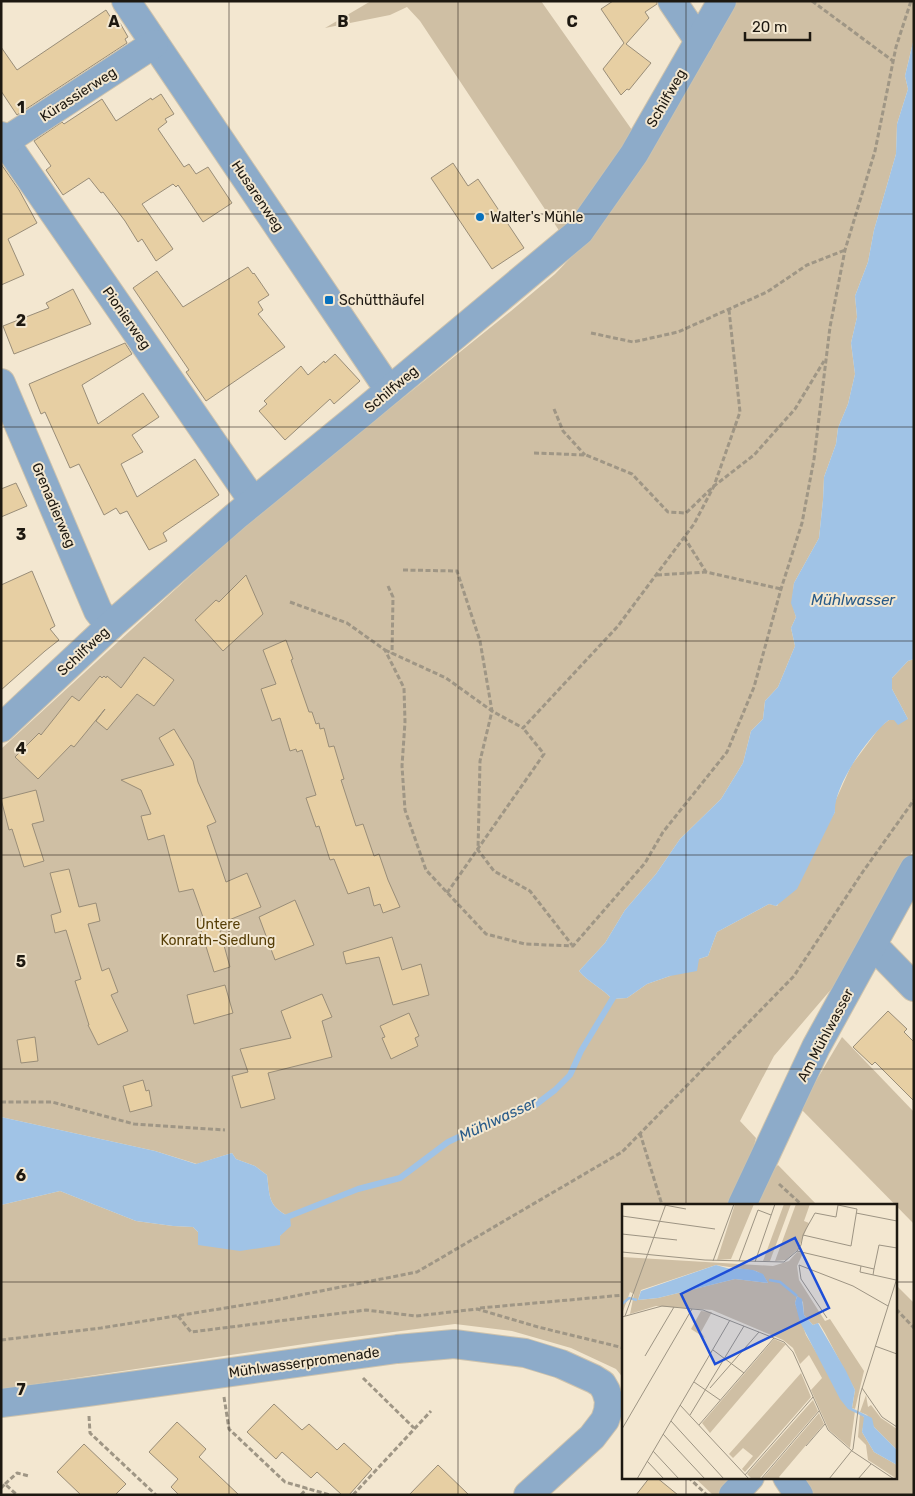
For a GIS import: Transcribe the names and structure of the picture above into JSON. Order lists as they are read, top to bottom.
{
  "streets": {
    "street": [
      "Kürassierweg",
      "Schilfweg",
      "Husarenweg",
      "Pionierweg",
      "Grenadierweg",
      "Am Mühlwasser",
      "Mühlwasserpromenade"
    ]
  },
  "crossings": [
    ["Kürassierweg", "Husarenweg"],
    ["Kürassierweg", "Pionierweg"],
    ["Schilfweg", "Husarenweg"],
    ["Schilfweg", "Pionierweg"],
    ["Schilfweg", "Grenadierweg"]
  ],
  "water": ["Mühlwasser"],
  "parks": ["Untere Konrath-Siedlung"],
  "places": {
    "other": ["Walter's Mühle"],
    "transit": ["Schütthäufel"]
  },
  "scale_bar": "20 m",
  "grid": {
    "columns": ["A", "B", "C"],
    "rows": [
      "1",
      "2",
      "3",
      "4",
      "5",
      "6",
      "7"
    ]
  }
}
